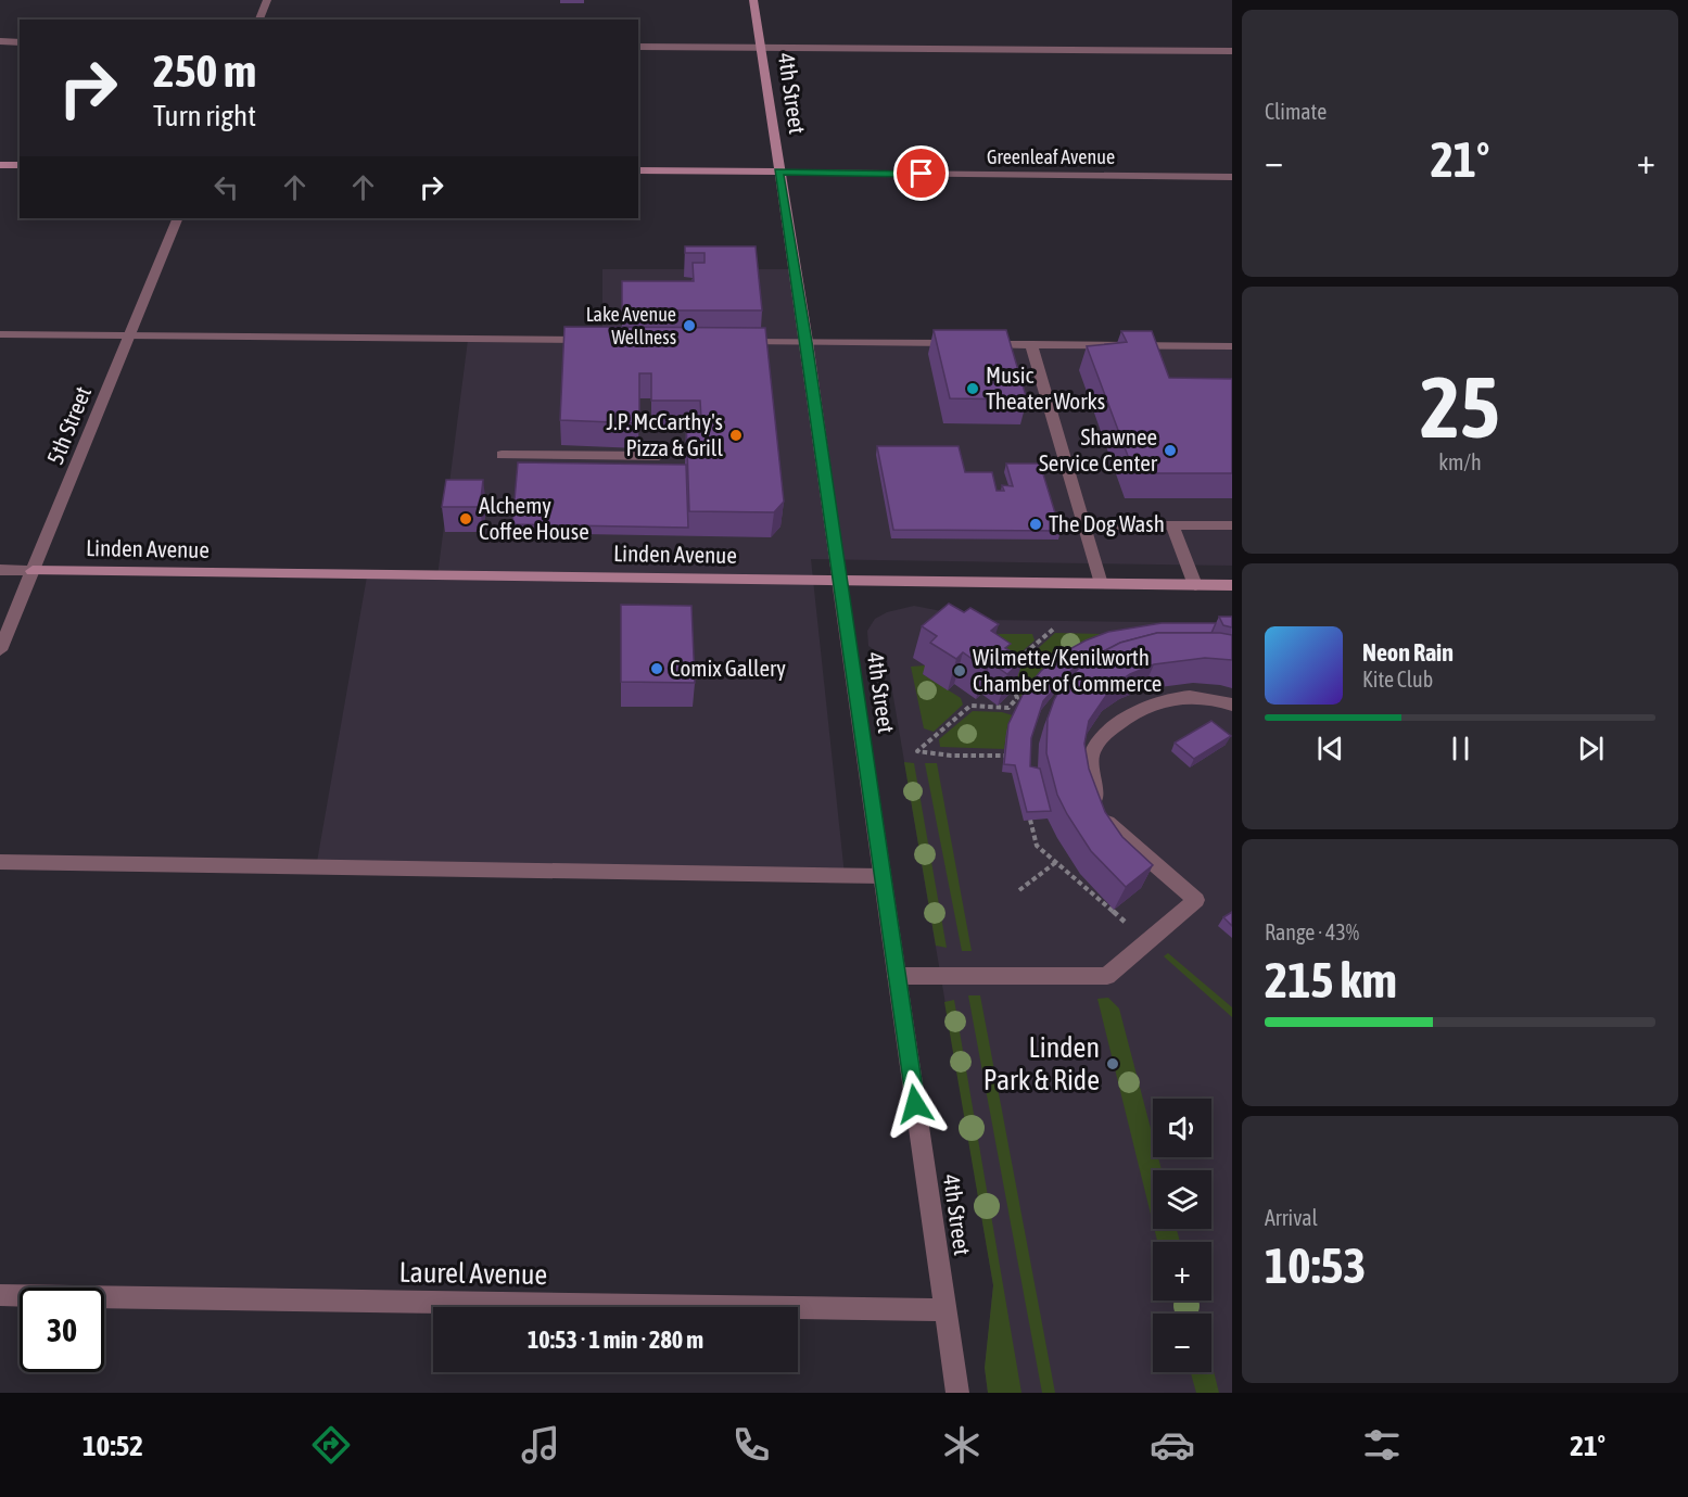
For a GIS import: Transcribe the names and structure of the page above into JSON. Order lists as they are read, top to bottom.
{
  "streets": {
    "street": [
      "4th Street",
      "Greenleaf Avenue",
      "5th Street",
      "Linden Avenue",
      "Laurel Avenue"
    ]
  },
  "crossings": [
    ["4th Street", "Greenleaf Avenue"],
    ["4th Street", "Linden Avenue"],
    ["4th Street", "Laurel Avenue"],
    ["5th Street", "Linden Avenue"]
  ],
  "places": [
    "Lake Avenue Wellness",
    "Music Theater Works",
    "J.P. McCarthy's Pizza & Grill",
    "Shawnee Service Center",
    "Alchemy Coffee House",
    "The Dog Wash",
    "Comix Gallery",
    "Wilmette/Kenilworth Chamber of Commerce",
    "Linden Park & Ride"
  ],
  "page": {
    "tile": [
      "Climate",
      ["25", "km/h"],
      ["Range · 43%", "215 km"],
      ["Arrival", "10:53"]
    ],
    "turn": ["250 m", "Turn right"],
    "heat": ["−", "21°", "+"],
    "song": ["Neon Rain", "Kite Club"],
    "map_buttons": ["+", "−"],
    "limit": "30",
    "trip": "10:53 · 1 min · 280 m",
    "tabs": ["10:52", "21°"]
  }
}
